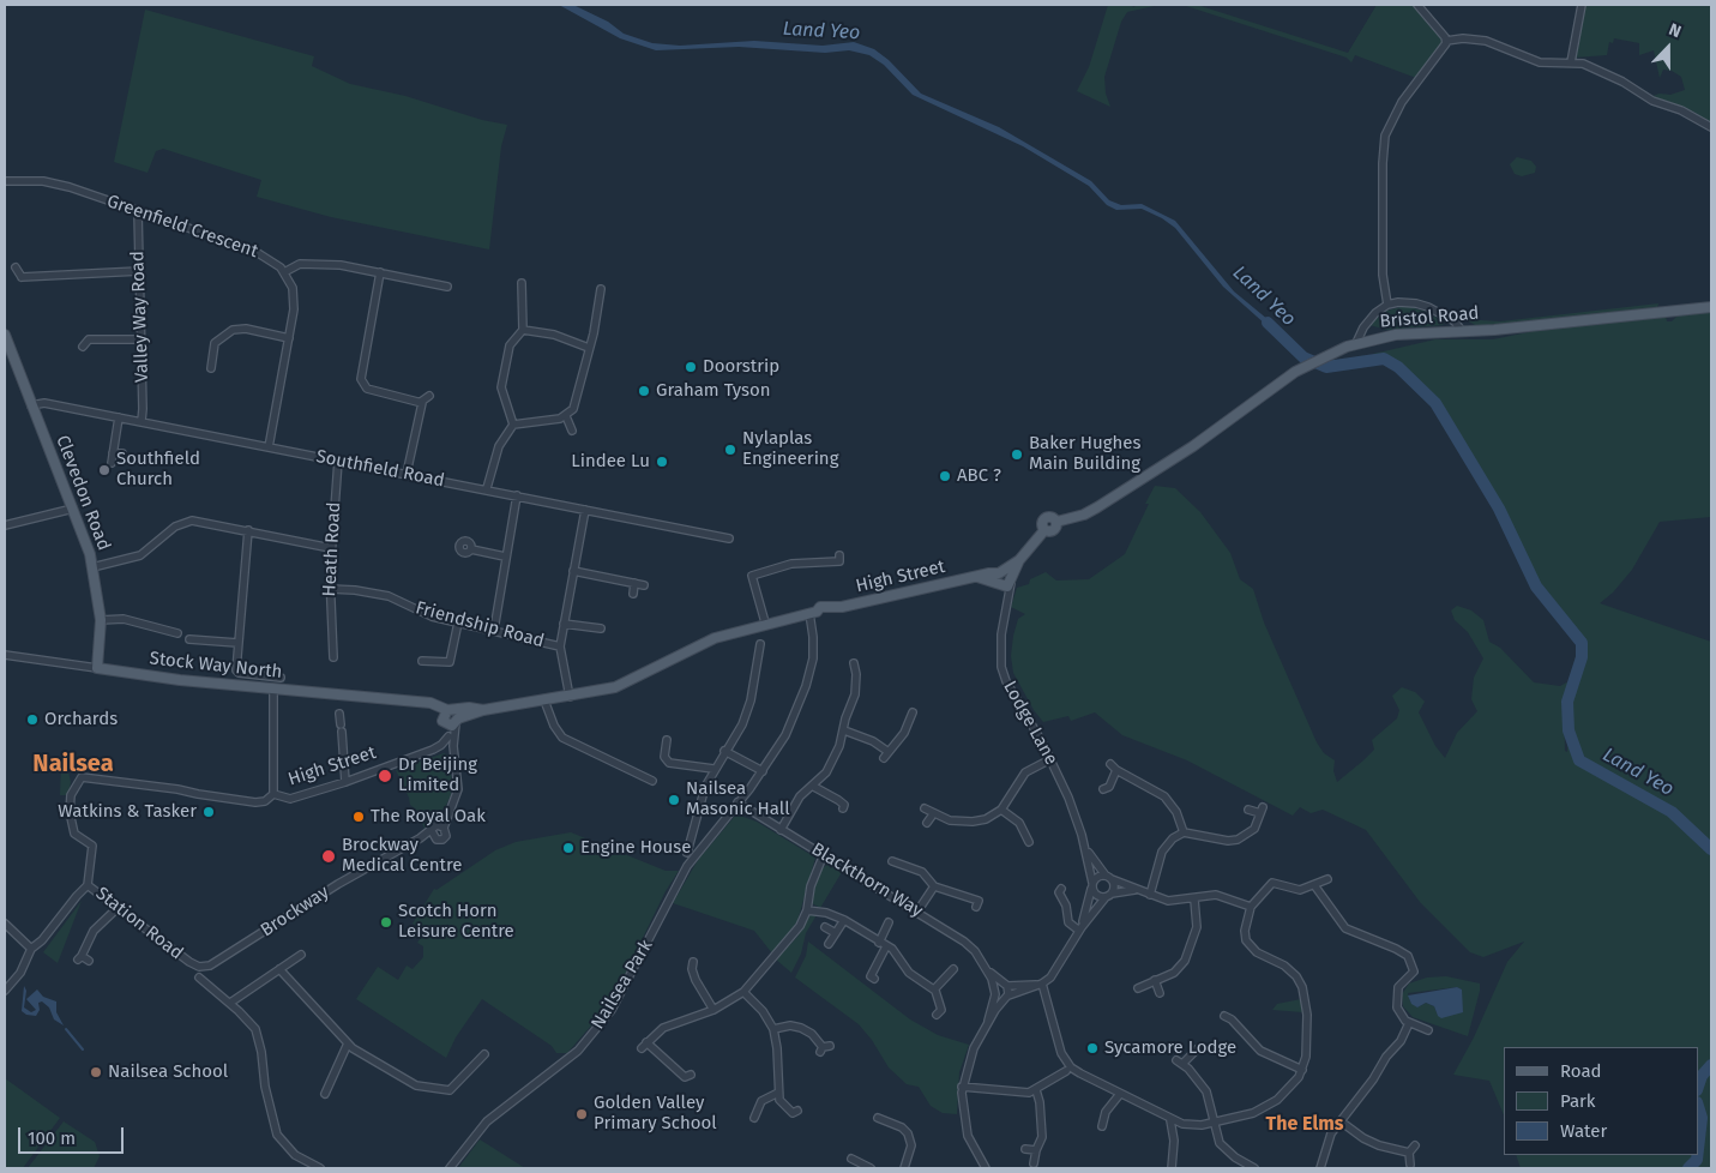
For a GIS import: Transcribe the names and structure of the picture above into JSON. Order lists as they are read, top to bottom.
{
  "streets": {
    "main road": [
      "Bristol Road",
      "Clevedon Road",
      "High Street",
      "Stock Way North"
    ],
    "street": [
      "Greenfield Crescent",
      "Valley Way Road",
      "Southfield Road",
      "Heath Road",
      "Friendship Road",
      "Lodge Lane",
      "Blackthorn Way",
      "Brockway",
      "Station Road",
      "Nailsea Park"
    ]
  },
  "crossings": [
    ["Greenfield Crescent", "Valley Way Road"],
    ["Valley Way Road", "Southfield Road"],
    ["Bristol Road", "High Street"],
    ["Bristol Road", "Lodge Lane"],
    ["Southfield Road", "Clevedon Road"],
    ["Southfield Road", "Heath Road"],
    ["Clevedon Road", "Stock Way North"],
    ["Heath Road", "Friendship Road"],
    ["High Street", "Stock Way North"],
    ["High Street", "Lodge Lane"],
    ["High Street", "Brockway"],
    ["High Street", "Station Road"],
    ["High Street", "Nailsea Park"],
    ["Stock Way North", "Brockway"],
    ["Blackthorn Way", "Nailsea Park"],
    ["Brockway", "Station Road"]
  ],
  "districts": ["Nailsea", "The Elms"],
  "water": ["Land Yeo"],
  "places": [
    "Doorstrip",
    "Graham Tyson",
    "Nylaplas Engineering",
    "Baker Hughes Main Building",
    "Lindee Lu",
    "Southfield Church",
    "ABC ?",
    "Orchards",
    "Dr Beijing Limited",
    "Nailsea Masonic Hall",
    "Watkins & Tasker",
    "The Royal Oak",
    "Engine House",
    "Brockway Medical Centre",
    "Scotch Horn Leisure Centre",
    "Sycamore Lodge",
    "Nailsea School",
    "Golden Valley Primary School"
  ],
  "legend": ["Road", "Park", "Water"],
  "scale_bar": "100 m",
  "north": "top"
}
